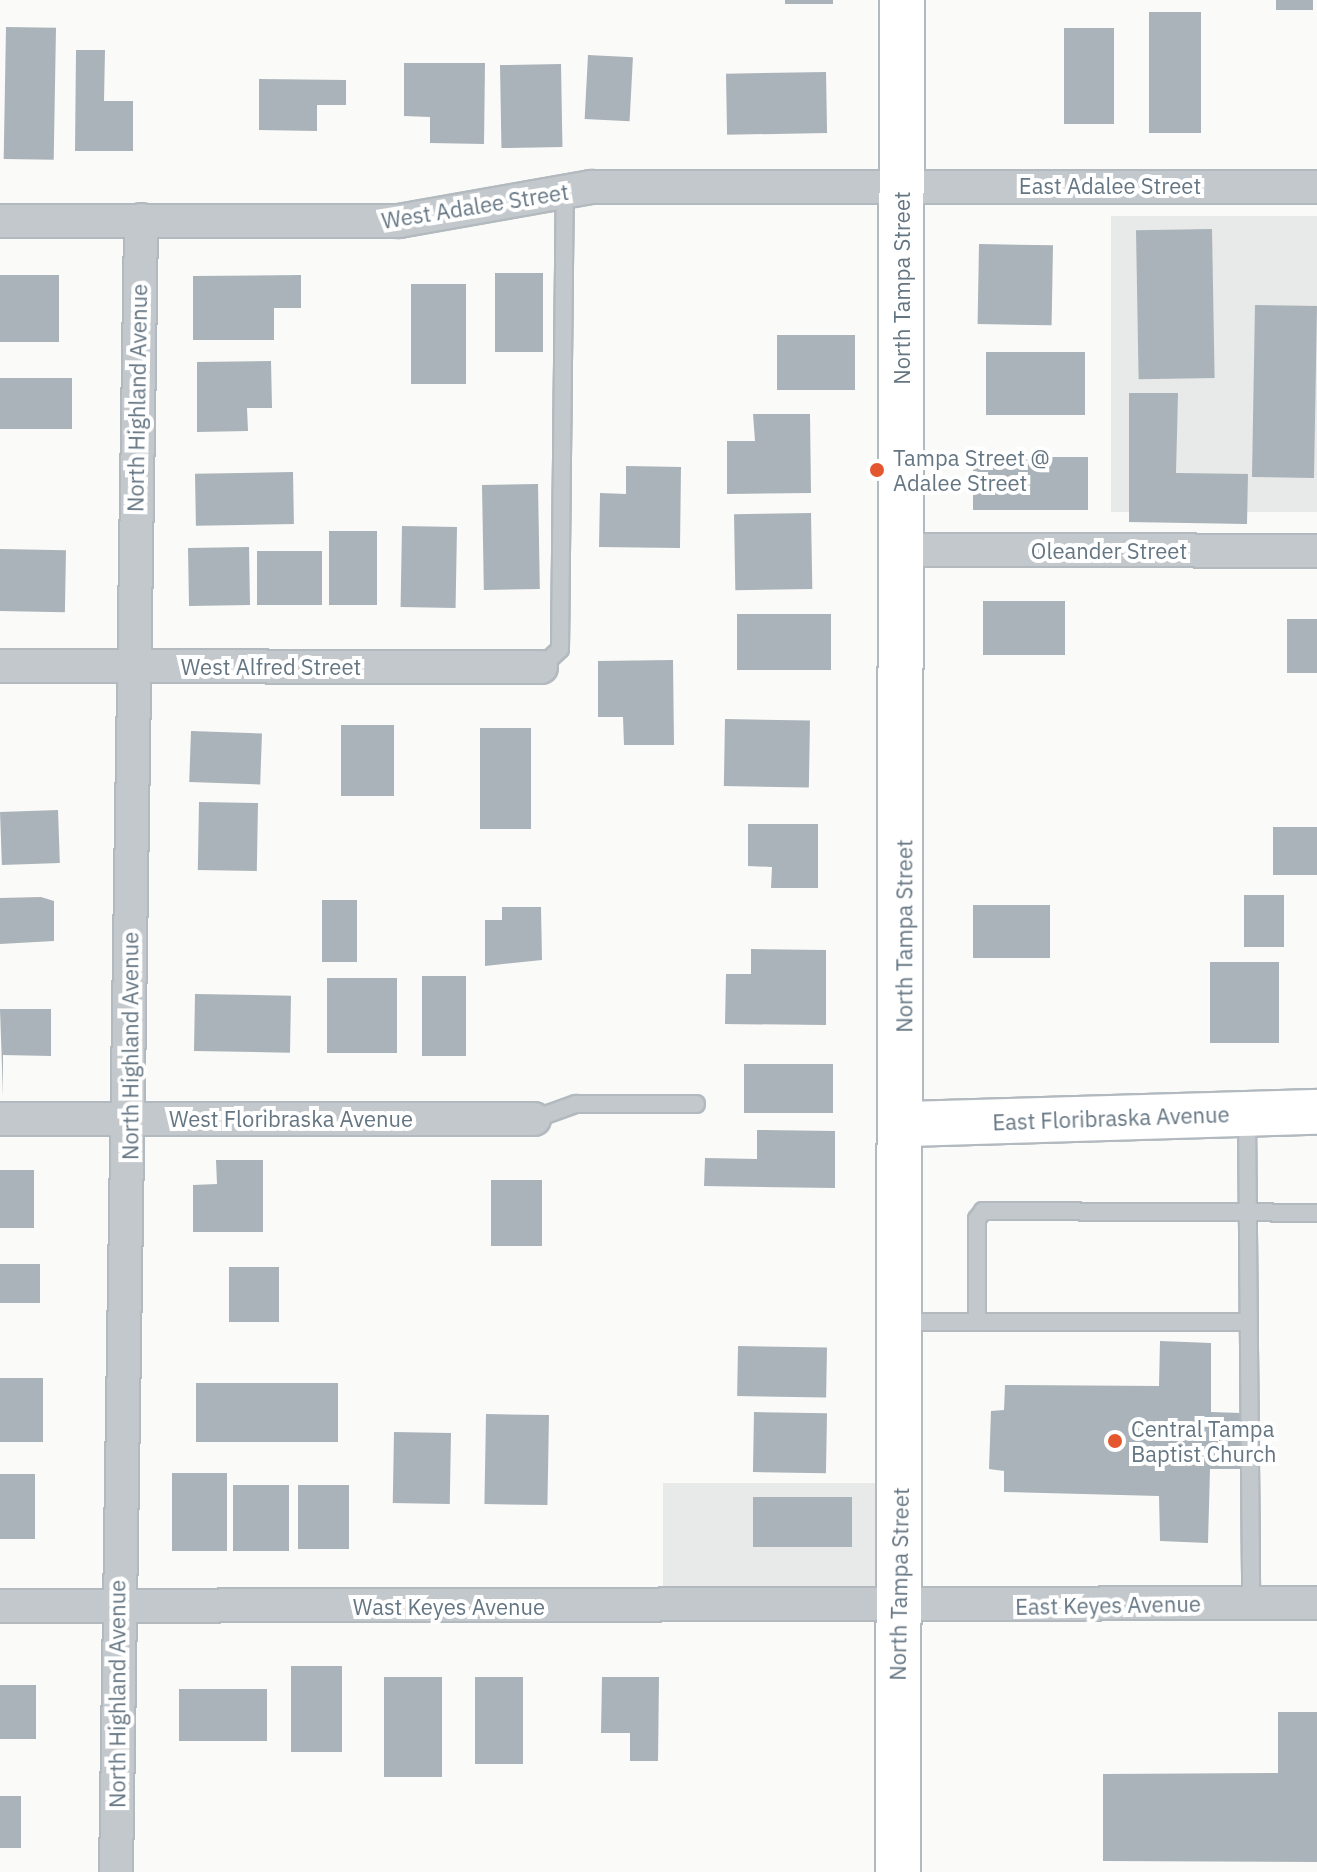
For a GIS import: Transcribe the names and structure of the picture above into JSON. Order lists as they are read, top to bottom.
{
  "streets": {
    "main road": ["North Tampa Street", "East Floribraska Avenue"],
    "street": [
      "East Adalee Street",
      "West Adalee Street",
      "North Highland Avenue",
      "Oleander Street",
      "West Alfred Street",
      "West Floribraska Avenue",
      "East Keyes Avenue",
      "Wast Keyes Avenue"
    ]
  },
  "crossings": [
    ["East Adalee Street", "West Adalee Street"],
    ["East Adalee Street", "North Tampa Street"],
    ["West Adalee Street", "North Tampa Street"],
    ["West Adalee Street", "North Highland Avenue"],
    ["North Tampa Street", "Oleander Street"],
    ["North Tampa Street", "East Floribraska Avenue"],
    ["North Tampa Street", "East Keyes Avenue"],
    ["North Tampa Street", "Wast Keyes Avenue"],
    ["North Highland Avenue", "West Alfred Street"],
    ["North Highland Avenue", "West Floribraska Avenue"],
    ["North Highland Avenue", "Wast Keyes Avenue"],
    ["East Keyes Avenue", "Wast Keyes Avenue"]
  ],
  "places": ["Tampa Street @ Adalee Street", "Central Tampa Baptist Church"]
}
